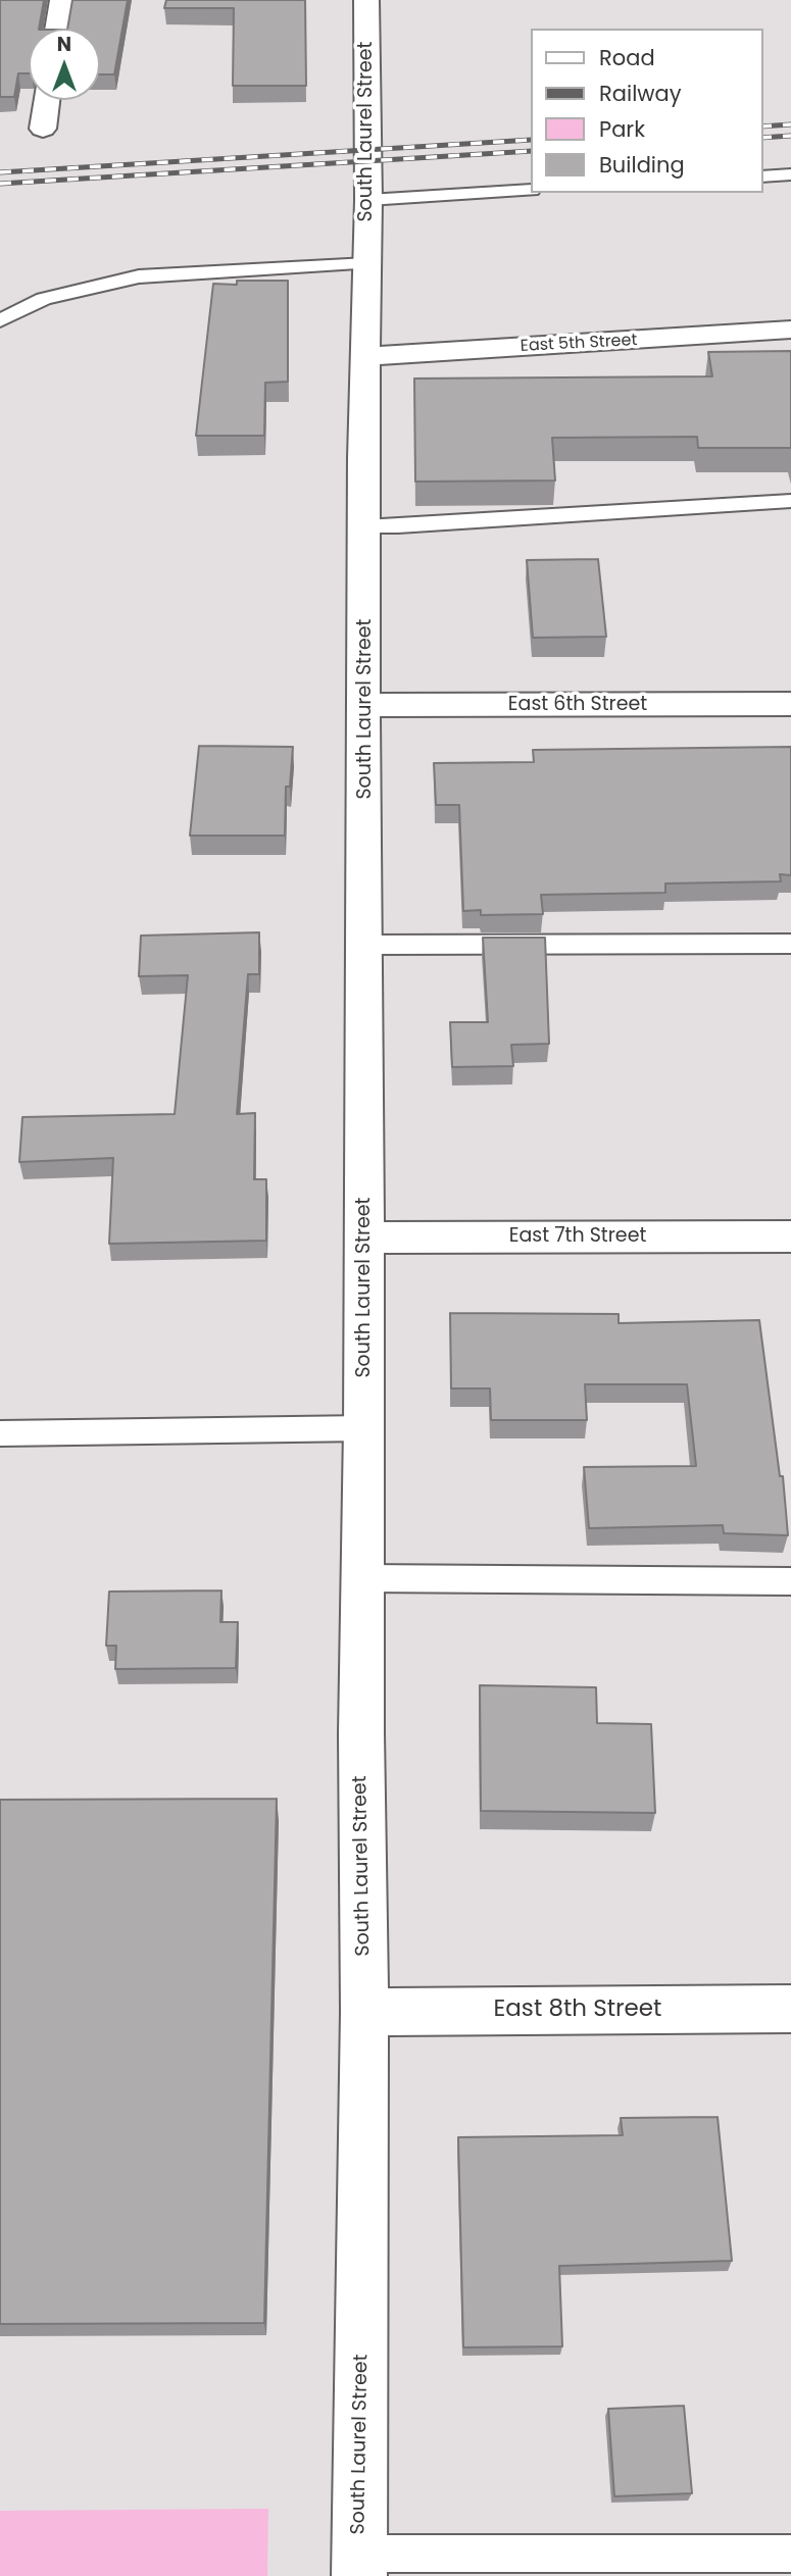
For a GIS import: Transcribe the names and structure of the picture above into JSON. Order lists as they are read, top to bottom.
{
  "streets": {
    "street": [
      "South Laurel Street",
      "East 5th Street",
      "East 6th Street",
      "East 7th Street",
      "East 8th Street"
    ]
  },
  "crossings": [
    ["South Laurel Street", "East 5th Street"],
    ["South Laurel Street", "East 6th Street"],
    ["South Laurel Street", "East 7th Street"],
    ["South Laurel Street", "East 8th Street"]
  ],
  "legend": [
    "Road",
    "Railway",
    "Park",
    "Building"
  ],
  "north": "top"
}
